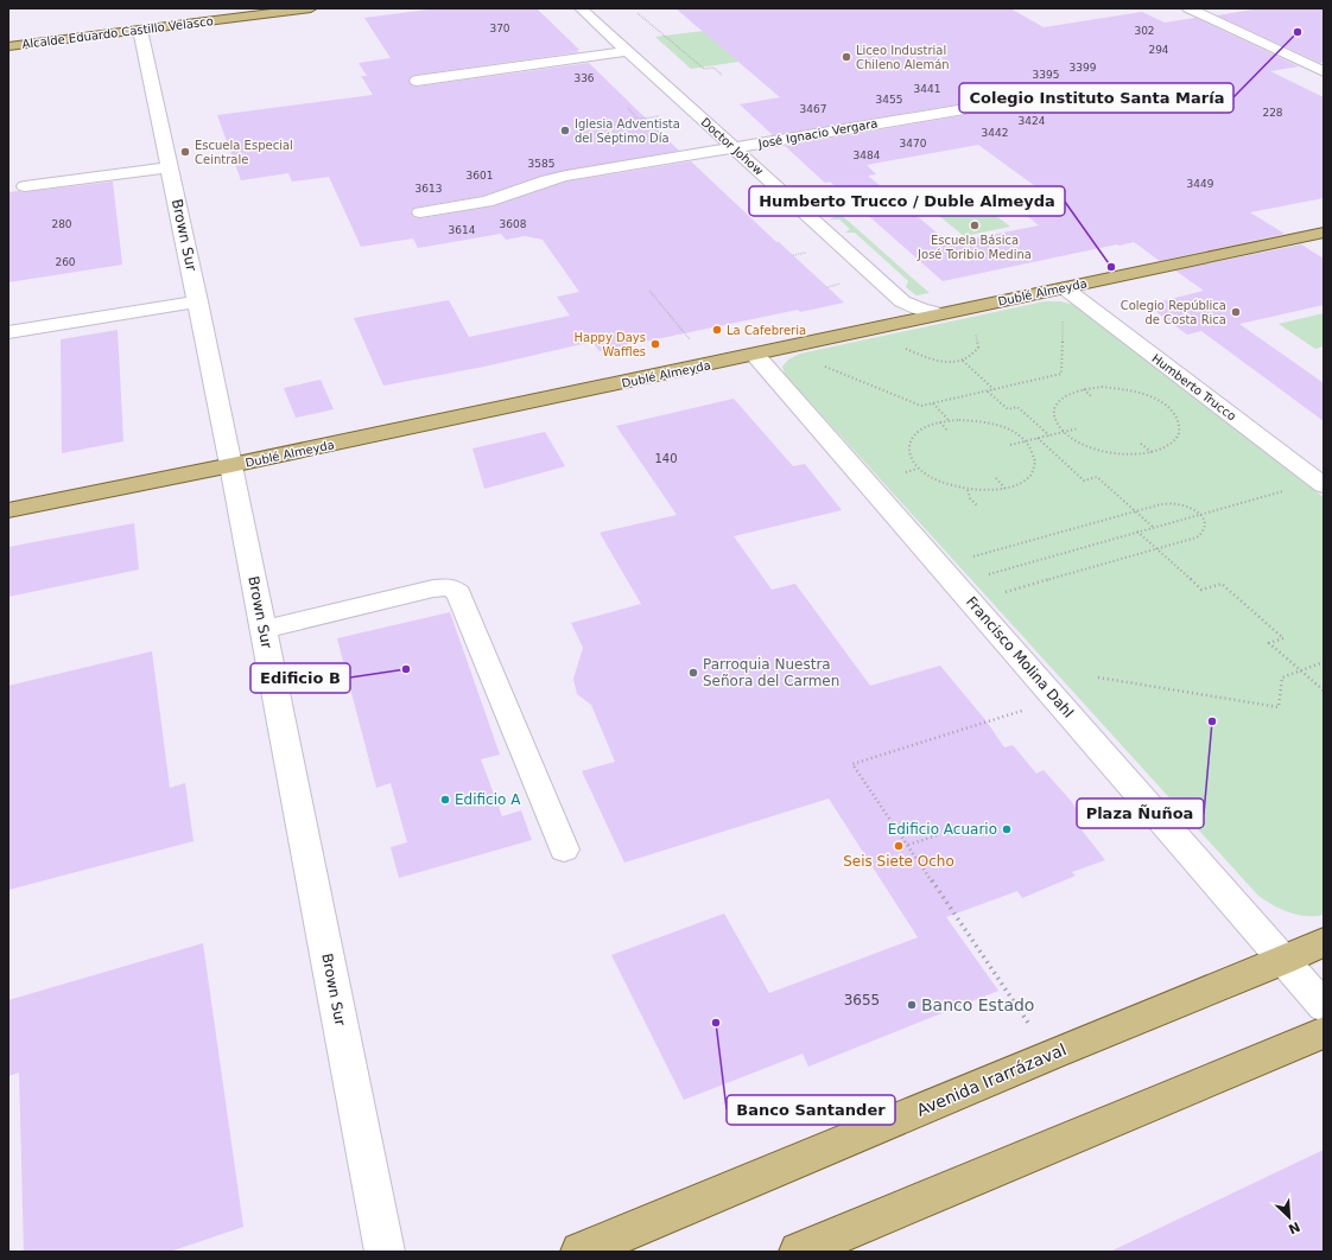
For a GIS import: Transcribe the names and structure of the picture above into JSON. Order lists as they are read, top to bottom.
{
  "streets": {
    "main road": ["Alcalde Eduardo Castillo Velasco", "Dublé Almeyda", "Avenida Irarrázaval"],
    "street": [
      "José Ignacio Vergara",
      "Doctor Johow",
      "Brown Sur",
      "Humberto Trucco",
      "Francisco Molina Dahl"
    ]
  },
  "crossings": [
    ["Alcalde Eduardo Castillo Velasco", "Brown Sur"],
    ["José Ignacio Vergara", "Doctor Johow"],
    ["Doctor Johow", "Dublé Almeyda"],
    ["Brown Sur", "Dublé Almeyda"],
    ["Dublé Almeyda", "Humberto Trucco"],
    ["Dublé Almeyda", "Francisco Molina Dahl"],
    ["Francisco Molina Dahl", "Avenida Irarrázaval"]
  ],
  "places": [
    "Colegio Instituto Santa María",
    "Liceo Industrial Chileno Alemán",
    "Iglesia Adventista del Séptimo Día",
    "Escuela Especial Ceintrale",
    "Escuela Básica José Toribio Medina",
    "Humberto Trucco / Duble Almeyda",
    "Colegio República de Costa Rica",
    "La Cafebreria",
    "Happy Days Waffles",
    "Edificio B",
    "Parroquia Nuestra Señora del Carmen",
    "Plaza Ñuñoa",
    "Edificio A",
    "Edificio Acuario",
    "Seis Siete Ocho",
    "Banco Estado",
    "Banco Santander"
  ],
  "house_numbers": [
    "370",
    "302",
    "294",
    "3399",
    "3395",
    "336",
    "3441",
    "3455",
    "3467",
    "228",
    "3424",
    "3442",
    "3470",
    "3484",
    "3585",
    "3601",
    "3449",
    "3613",
    "280",
    "3608",
    "3614",
    "260",
    "140",
    "3655"
  ],
  "north": "bottom right"
}
